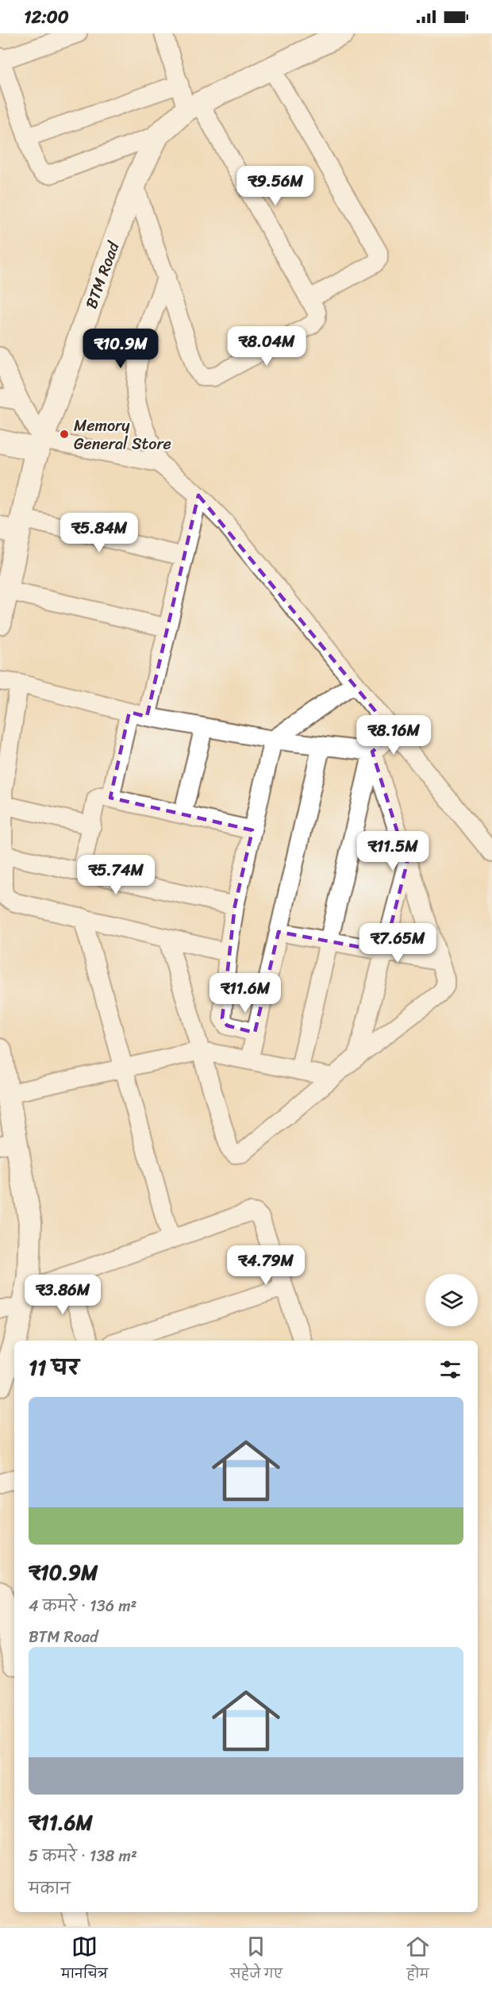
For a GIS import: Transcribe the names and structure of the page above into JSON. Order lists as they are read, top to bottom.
{
  "streets": {
    "street": ["BTM Road"]
  },
  "places": ["Memory General Store"],
  "page": {
    "status": "12:00",
    "price": [
      "₹9.56M",
      "₹8.04M",
      "₹10.9M",
      "₹5.84M",
      "₹8.16M",
      "₹11.5M",
      "₹5.74M",
      "₹7.65M",
      "₹11.6M",
      "₹4.79M",
      "₹3.86M"
    ],
    "heading": "11 घर",
    "list": [
      {
        "name": "₹10.9M",
        "note": "4 कमरे · 136 m² · BTM Road"
      },
      {
        "name": "₹11.6M",
        "note": "5 कमरे · 138 m² · मकान"
      }
    ],
    "tabs": ["मानचित्र", "सहेजे गए", "होम"]
  }
}
